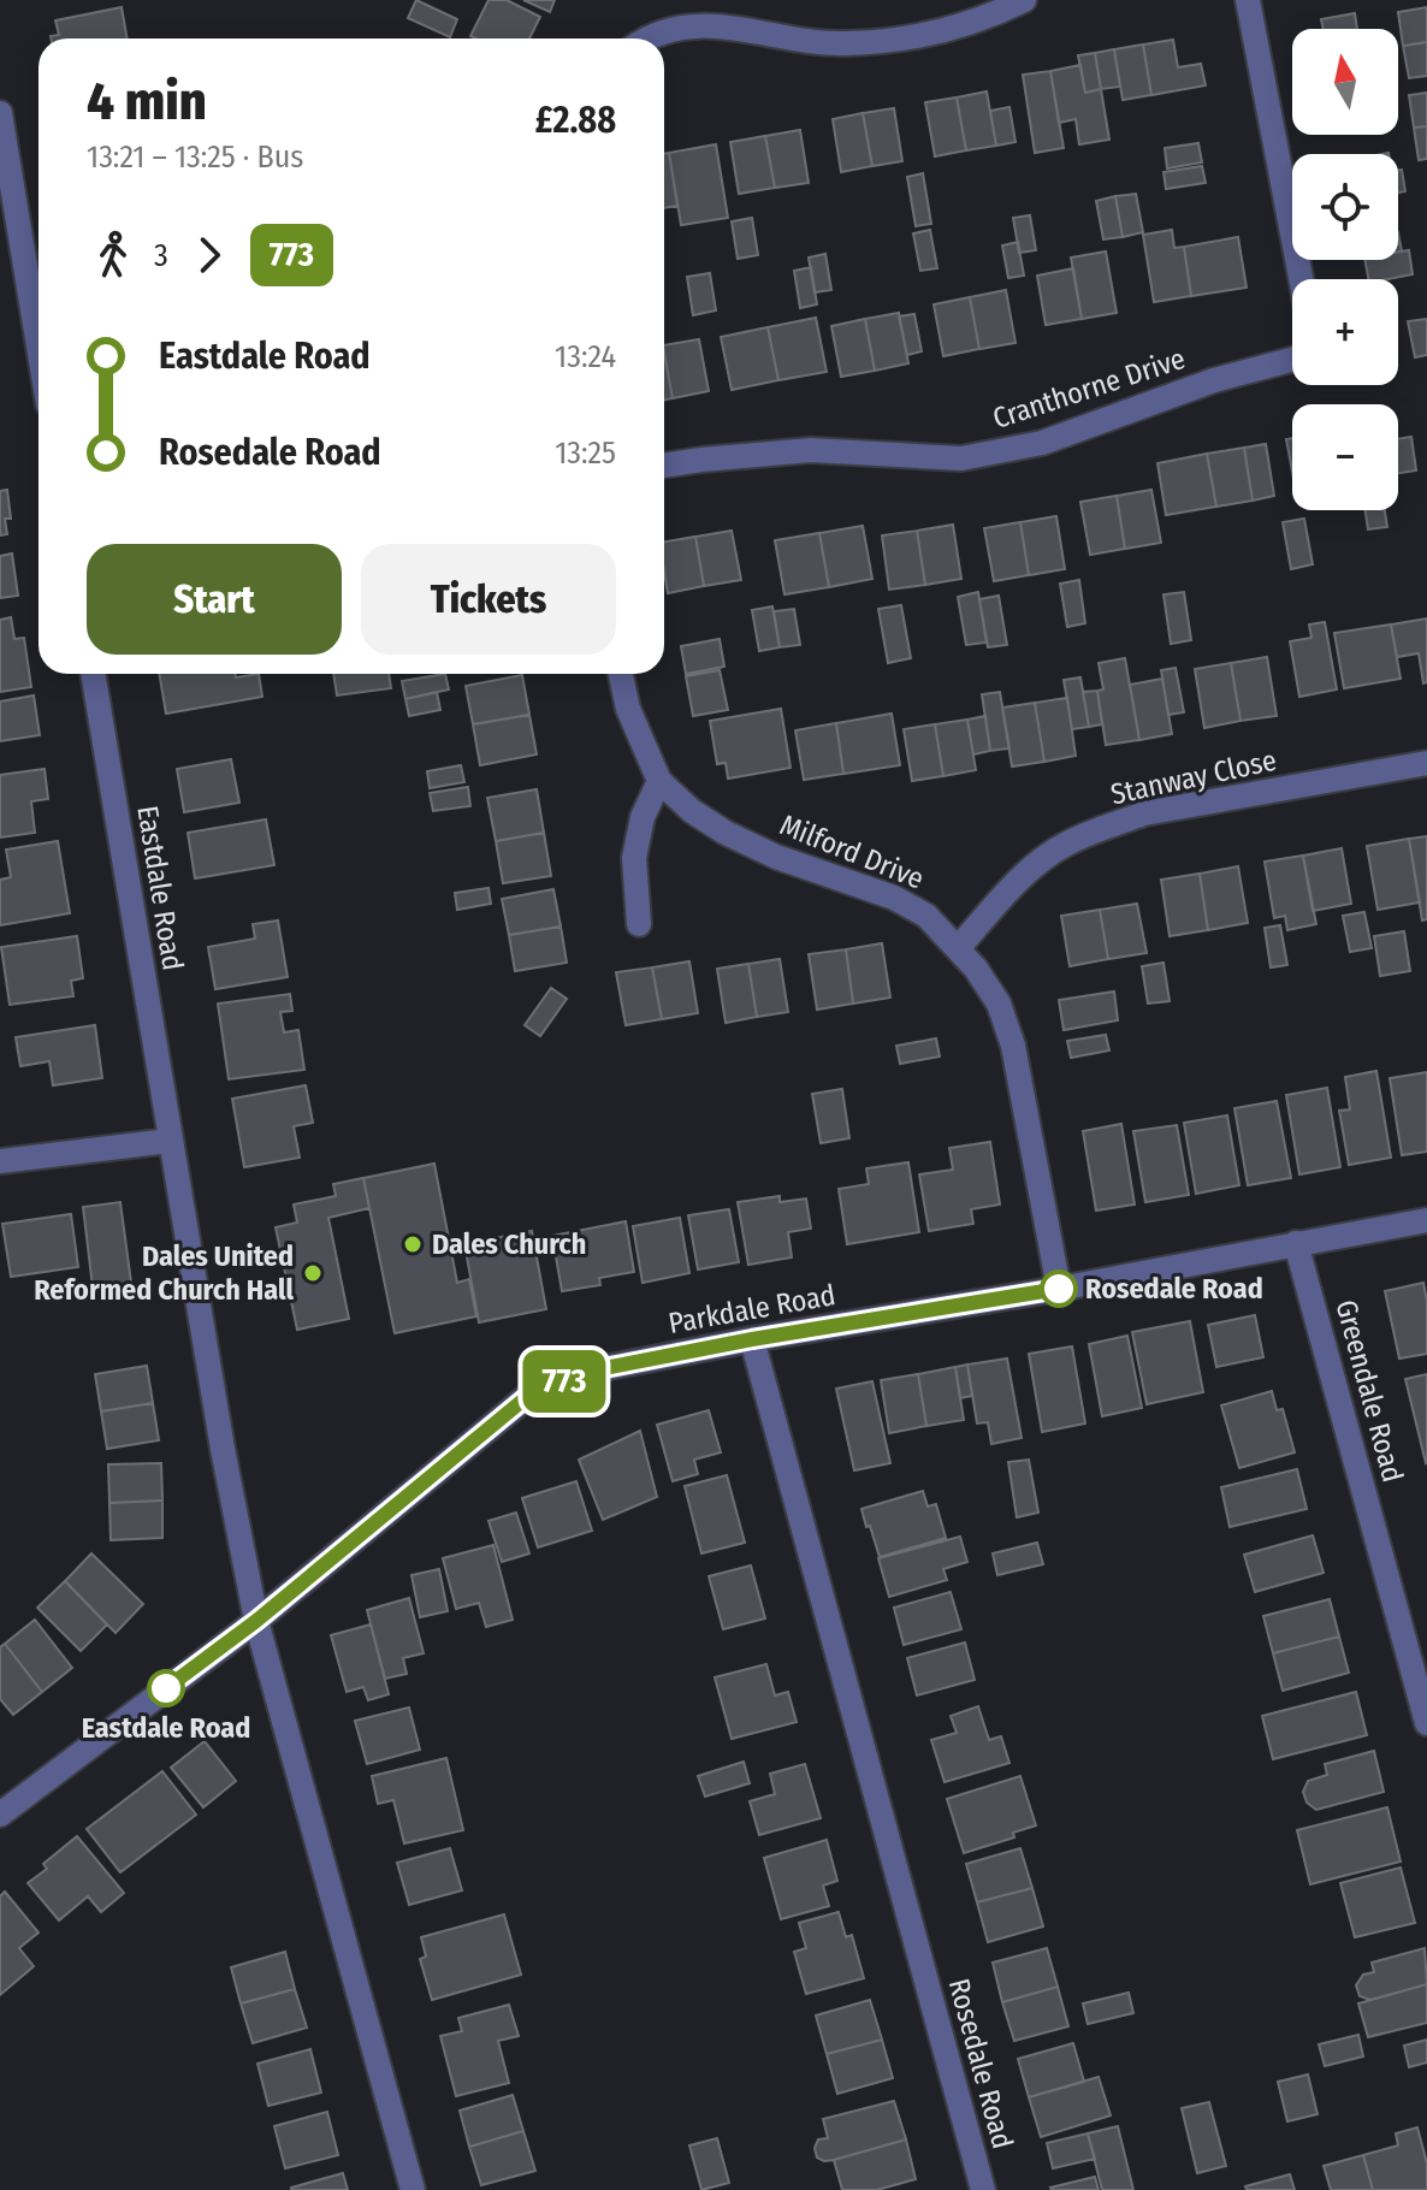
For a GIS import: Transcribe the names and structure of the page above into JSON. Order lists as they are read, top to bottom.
{
  "streets": {
    "street": [
      "Cranthorne Drive",
      "Stanway Close",
      "Milford Drive",
      "Eastdale Road",
      "Parkdale Road",
      "Greendale Road",
      "Rosedale Road"
    ]
  },
  "crossings": [
    ["Stanway Close", "Milford Drive"],
    ["Milford Drive", "Parkdale Road"],
    ["Eastdale Road", "Parkdale Road"],
    ["Parkdale Road", "Greendale Road"],
    ["Parkdale Road", "Rosedale Road"]
  ],
  "places": [
    "Dales Church",
    "Dales United Reformed Church Hall",
    "Rosedale Road",
    "Eastdale Road"
  ],
  "lines": ["bus line 773"],
  "north": "top",
  "page": {
    "on_map": "773",
    "map_buttons": ["+", "−"],
    "heading": ["4 min", "13:21 – 13:25 · Bus", "£2.88"],
    "legs": ["3", "773"],
    "list": [
      {
        "name": "Eastdale Road",
        "value": "13:24"
      },
      {
        "name": "Rosedale Road",
        "value": "13:25"
      }
    ],
    "buttons": ["Start", "Tickets"]
  }
}
